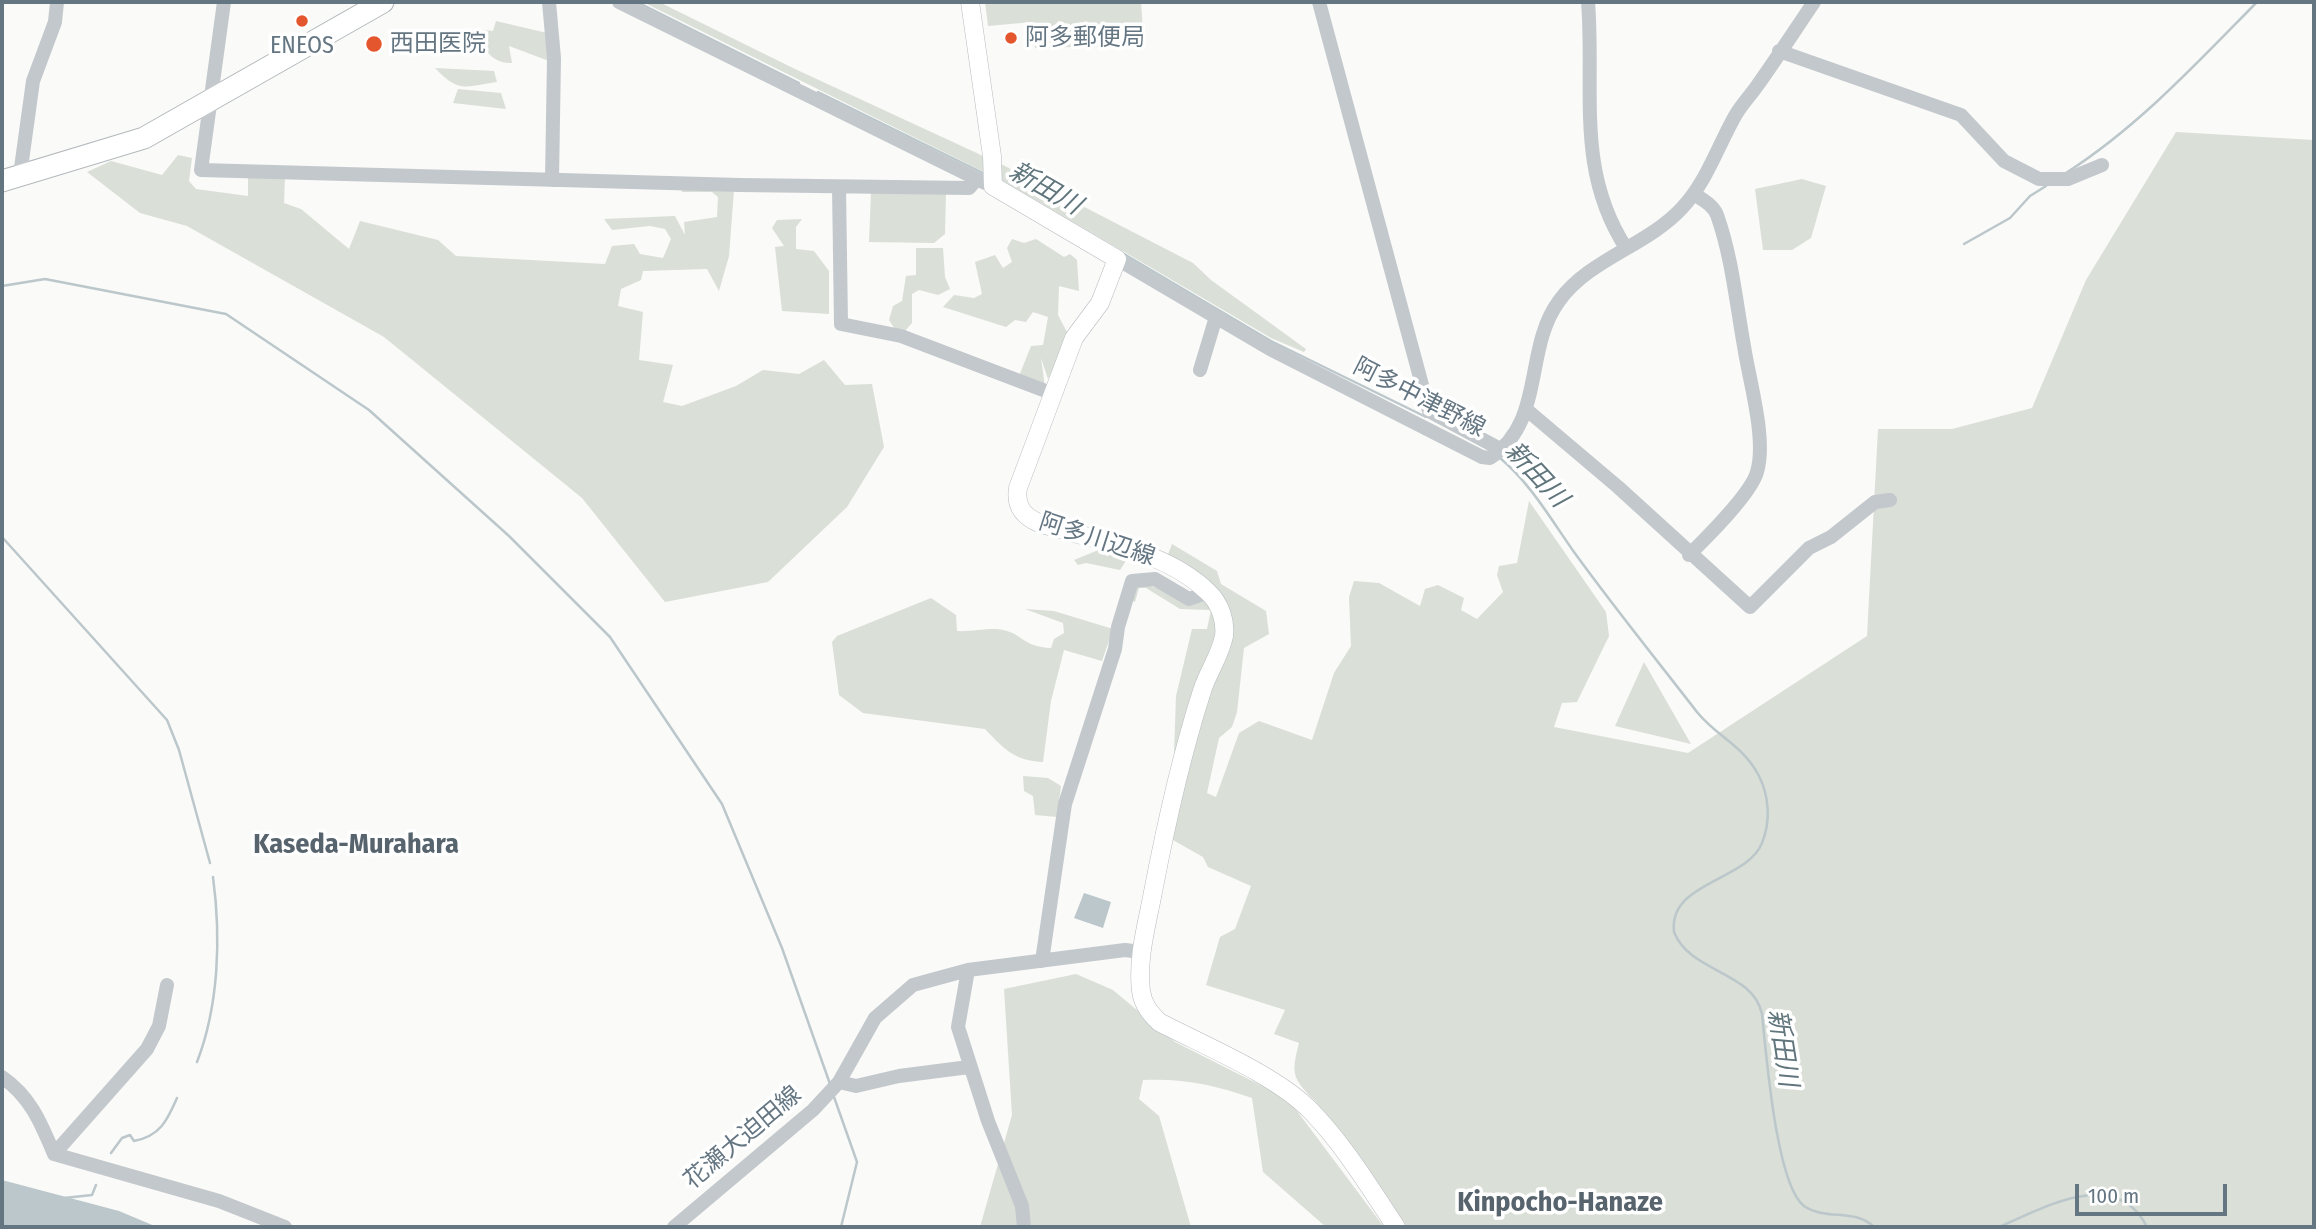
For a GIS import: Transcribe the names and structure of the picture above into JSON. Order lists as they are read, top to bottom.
{
  "streets": {
    "main road": ["阿多川辺線"],
    "street": ["阿多中津野線", "花瀬大迫田線"]
  },
  "crossings": [
    ["阿多中津野線", "阿多川辺線"]
  ],
  "districts": ["Kaseda-Murahara", "Kinpocho-Hanaze"],
  "water": ["新田川"],
  "places": ["ENEOS", "阿多郵便局", "西田医院"],
  "scale_bar": "100 m"
}
